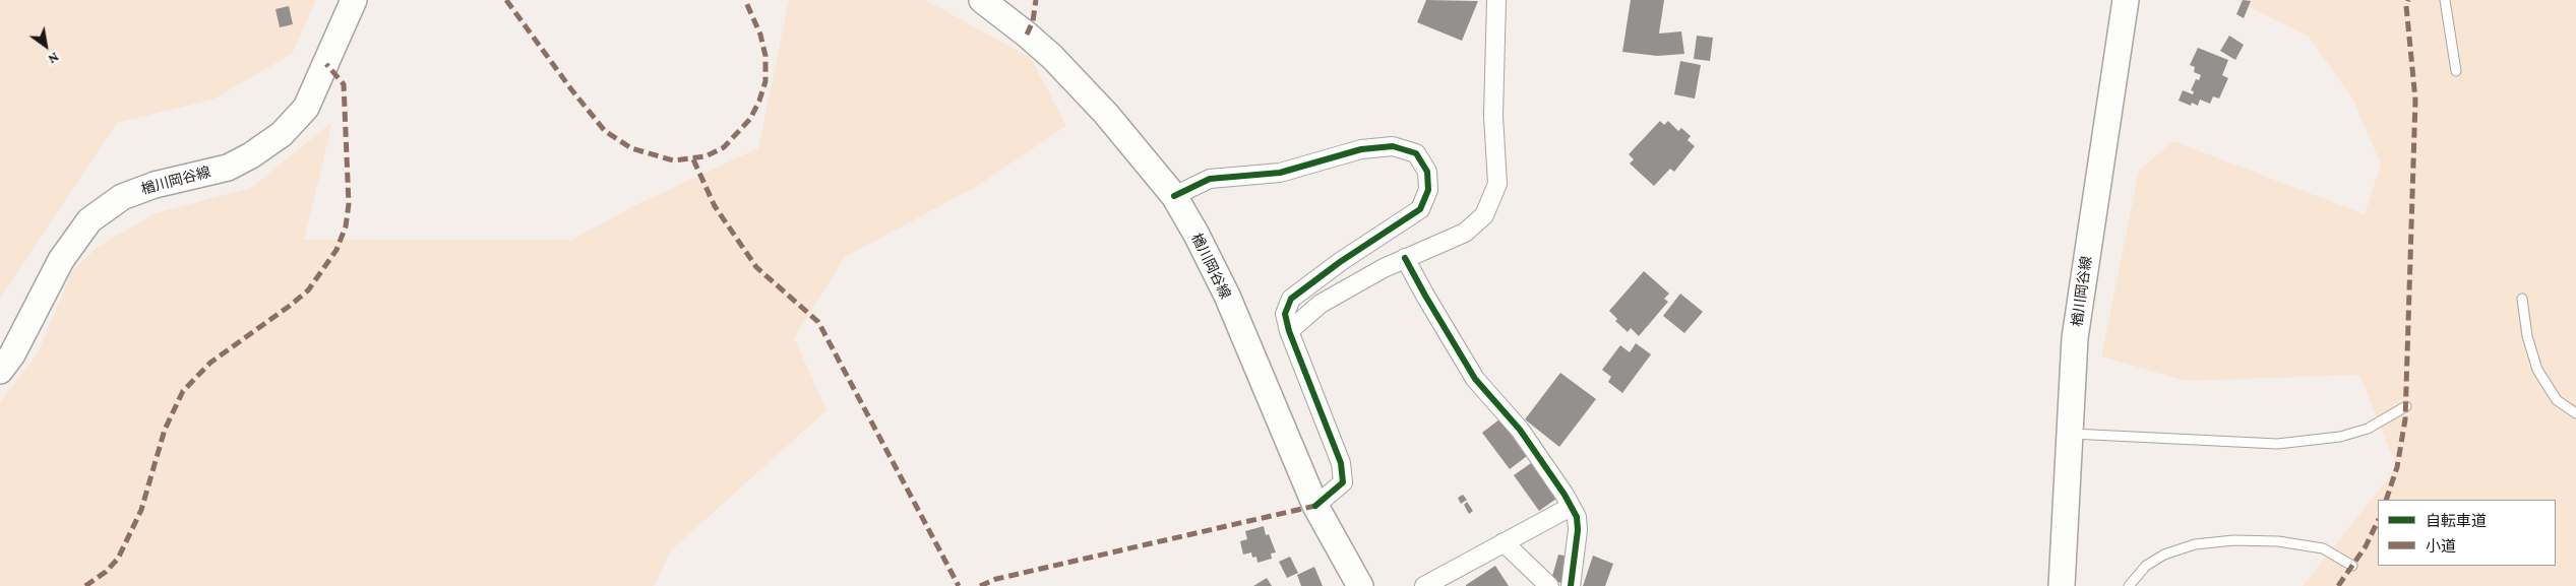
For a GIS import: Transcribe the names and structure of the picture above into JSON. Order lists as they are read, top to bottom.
{
  "streets": {
    "main road": ["楢川岡谷線"]
  },
  "legend": ["自転車道", "小道"],
  "north": "bottom right"
}
